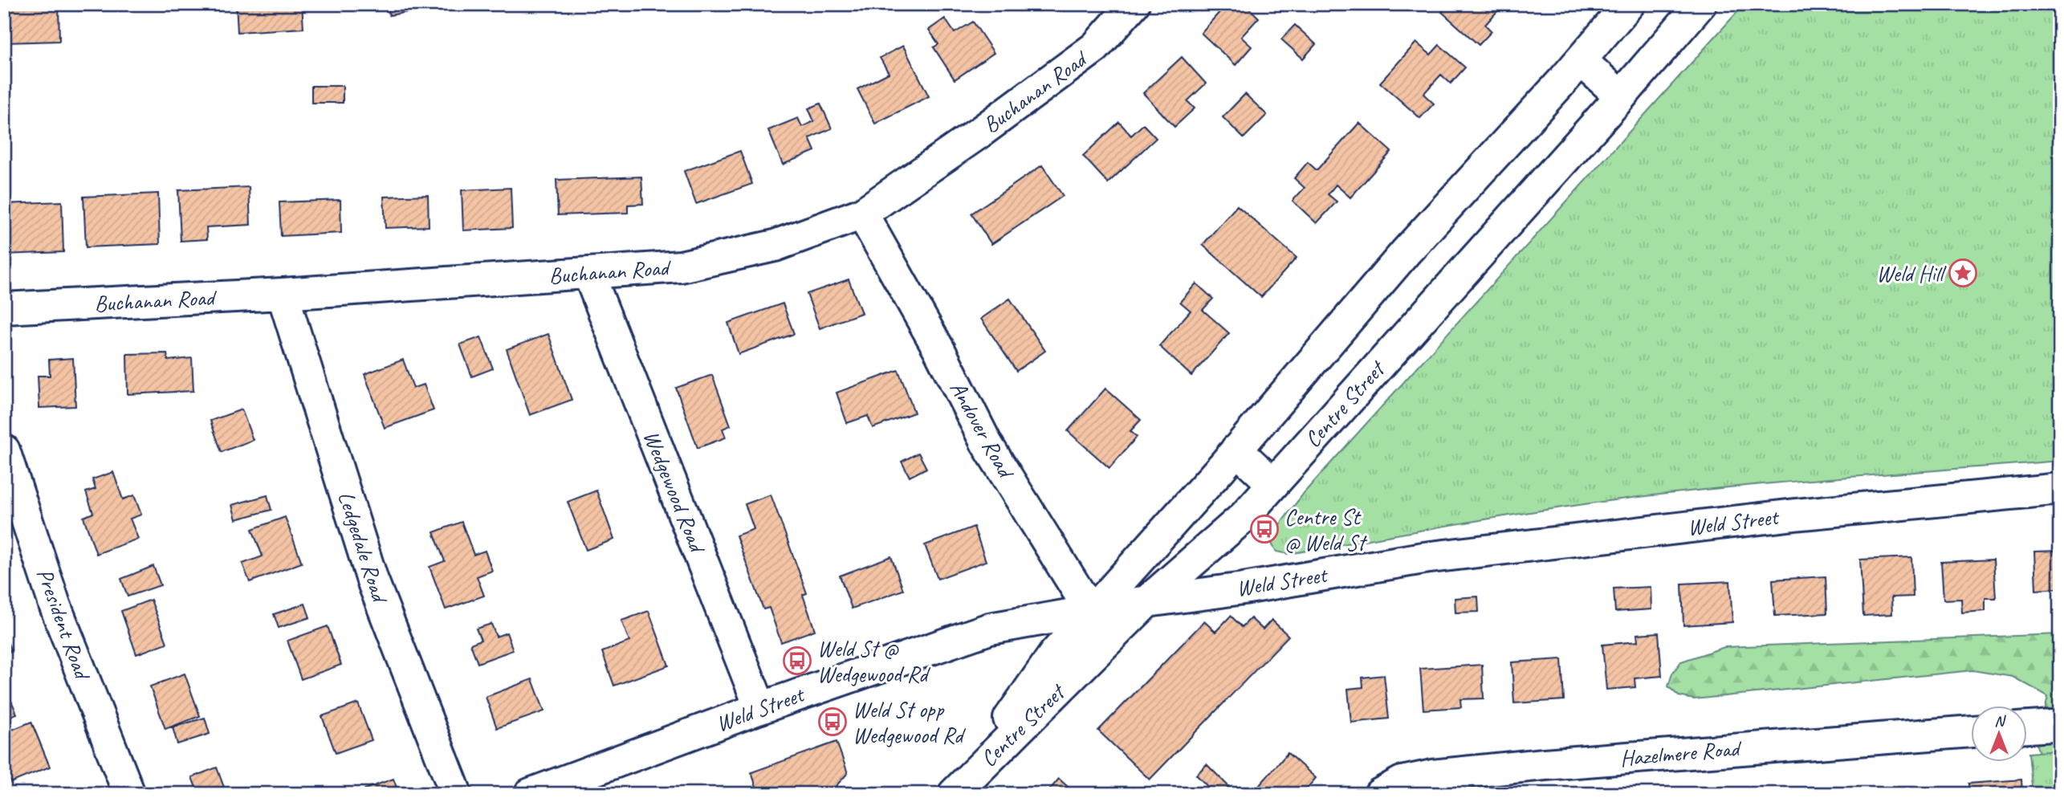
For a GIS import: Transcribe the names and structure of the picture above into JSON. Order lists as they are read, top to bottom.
{
  "streets": {
    "street": [
      "Buchanan Road",
      "Centre Street",
      "Andover Road",
      "Wedgewood Road",
      "Weld Street",
      "Ledgedale Road",
      "President Road",
      "Hazelmere Road"
    ]
  },
  "crossings": [
    ["Buchanan Road", "Andover Road"],
    ["Buchanan Road", "Wedgewood Road"],
    ["Buchanan Road", "Ledgedale Road"],
    ["Centre Street", "Andover Road"],
    ["Centre Street", "Weld Street"],
    ["Andover Road", "Weld Street"],
    ["Wedgewood Road", "Weld Street"]
  ],
  "places": {
    "place": ["Weld Hill"],
    "bus stop": ["Centre St @ Weld St", "Weld St @ Wedgewood Rd", "Weld St opp Wedgewood Rd"]
  },
  "north": "top"
}
